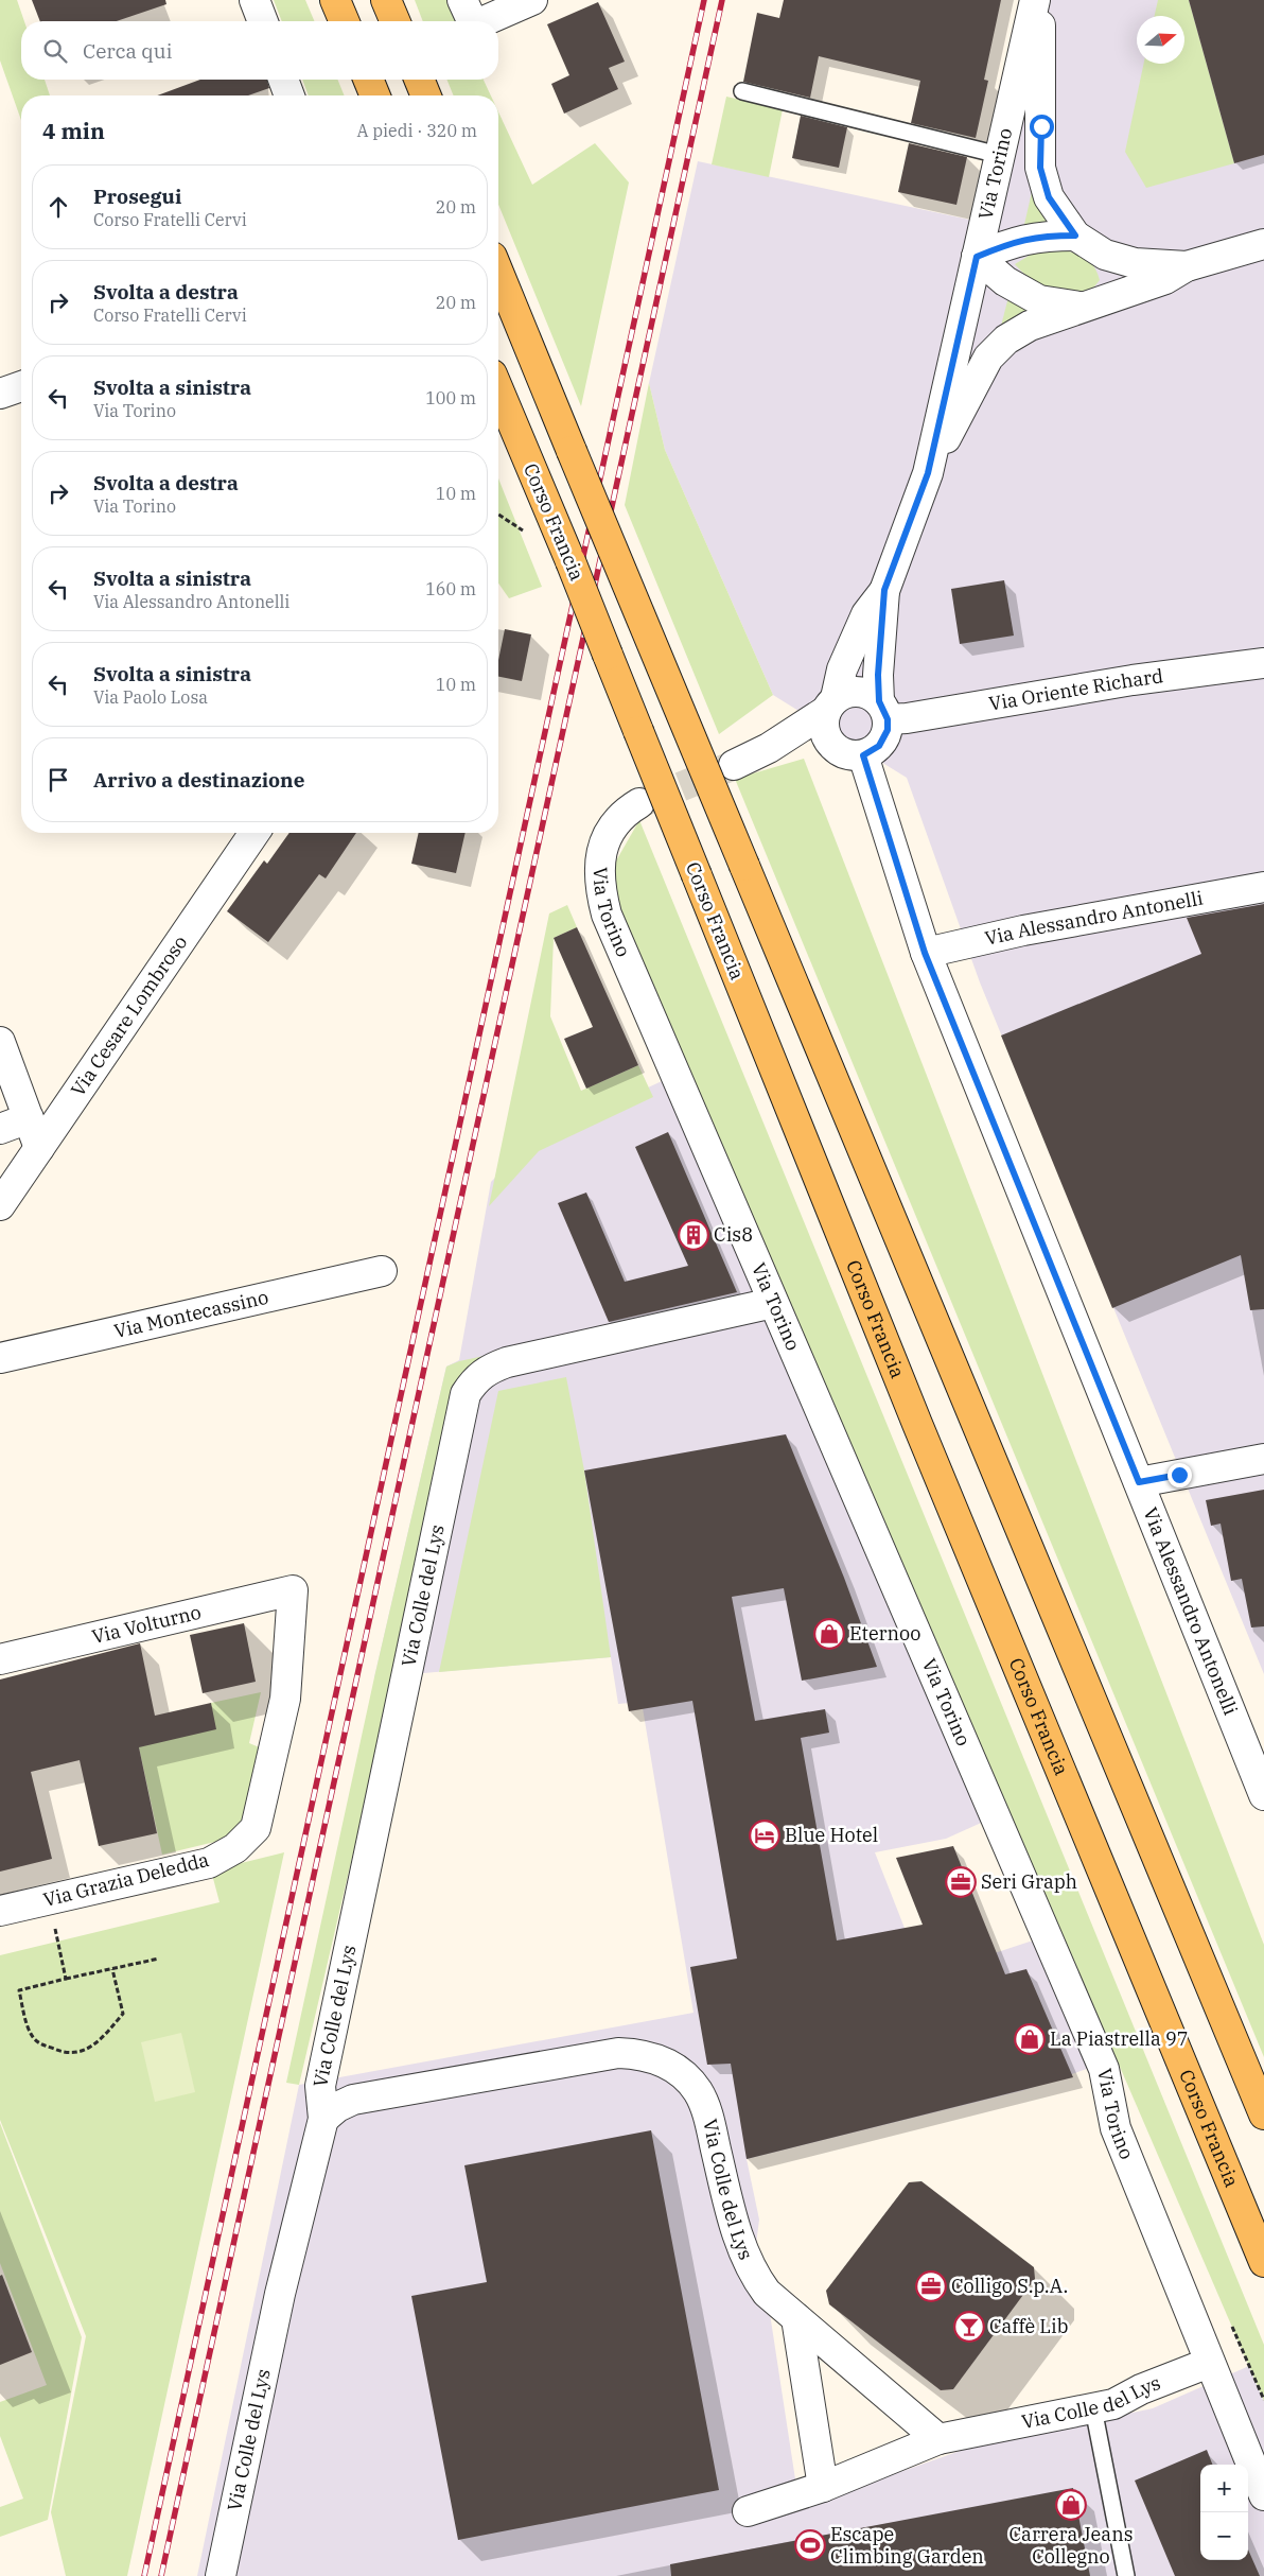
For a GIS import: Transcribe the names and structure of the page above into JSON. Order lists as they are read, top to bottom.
{
  "streets": {
    "main road": ["Corso Francia"],
    "street": [
      "Via Torino",
      "Via Oriente Richard",
      "Via Alessandro Antonelli",
      "Via Cesare Lombroso",
      "Via Montecassino",
      "Via Colle del Lys",
      "Via Volturno",
      "Via Grazia Deledda"
    ]
  },
  "crossings": [
    ["Via Torino", "Via Oriente Richard"],
    ["Via Torino", "Via Alessandro Antonelli"],
    ["Via Torino", "Via Colle del Lys"],
    ["Via Oriente Richard", "Via Alessandro Antonelli"],
    ["Via Volturno", "Via Grazia Deledda"]
  ],
  "places": {
    "building": ["Cis8"],
    "shop": ["Eternoo", "La Piastrella 97", "Carrera Jeans Collegno"],
    "hotel": ["Blue Hotel"],
    "office": ["Seri Graph", "Colligo S.p.A."],
    "bar": ["Caffè Lib"],
    "sports": ["Escape Climbing Garden"]
  },
  "north": "right",
  "page": {
    "search": "Cerca qui",
    "heading": ["4 min", "A piedi · 320 m"],
    "list": [
      ["Prosegui", "Corso Fratelli Cervi", "20 m"],
      ["Svolta a destra", "Corso Fratelli Cervi", "20 m"],
      ["Svolta a sinistra", "Via Torino", "100 m"],
      ["Svolta a destra", "Via Torino", "10 m"],
      ["Svolta a sinistra", "Via Alessandro Antonelli", "160 m"],
      ["Svolta a sinistra", "Via Paolo Losa", "10 m"],
      "Arrivo a destinazione"
    ],
    "map_buttons": ["+", "−"]
  }
}
